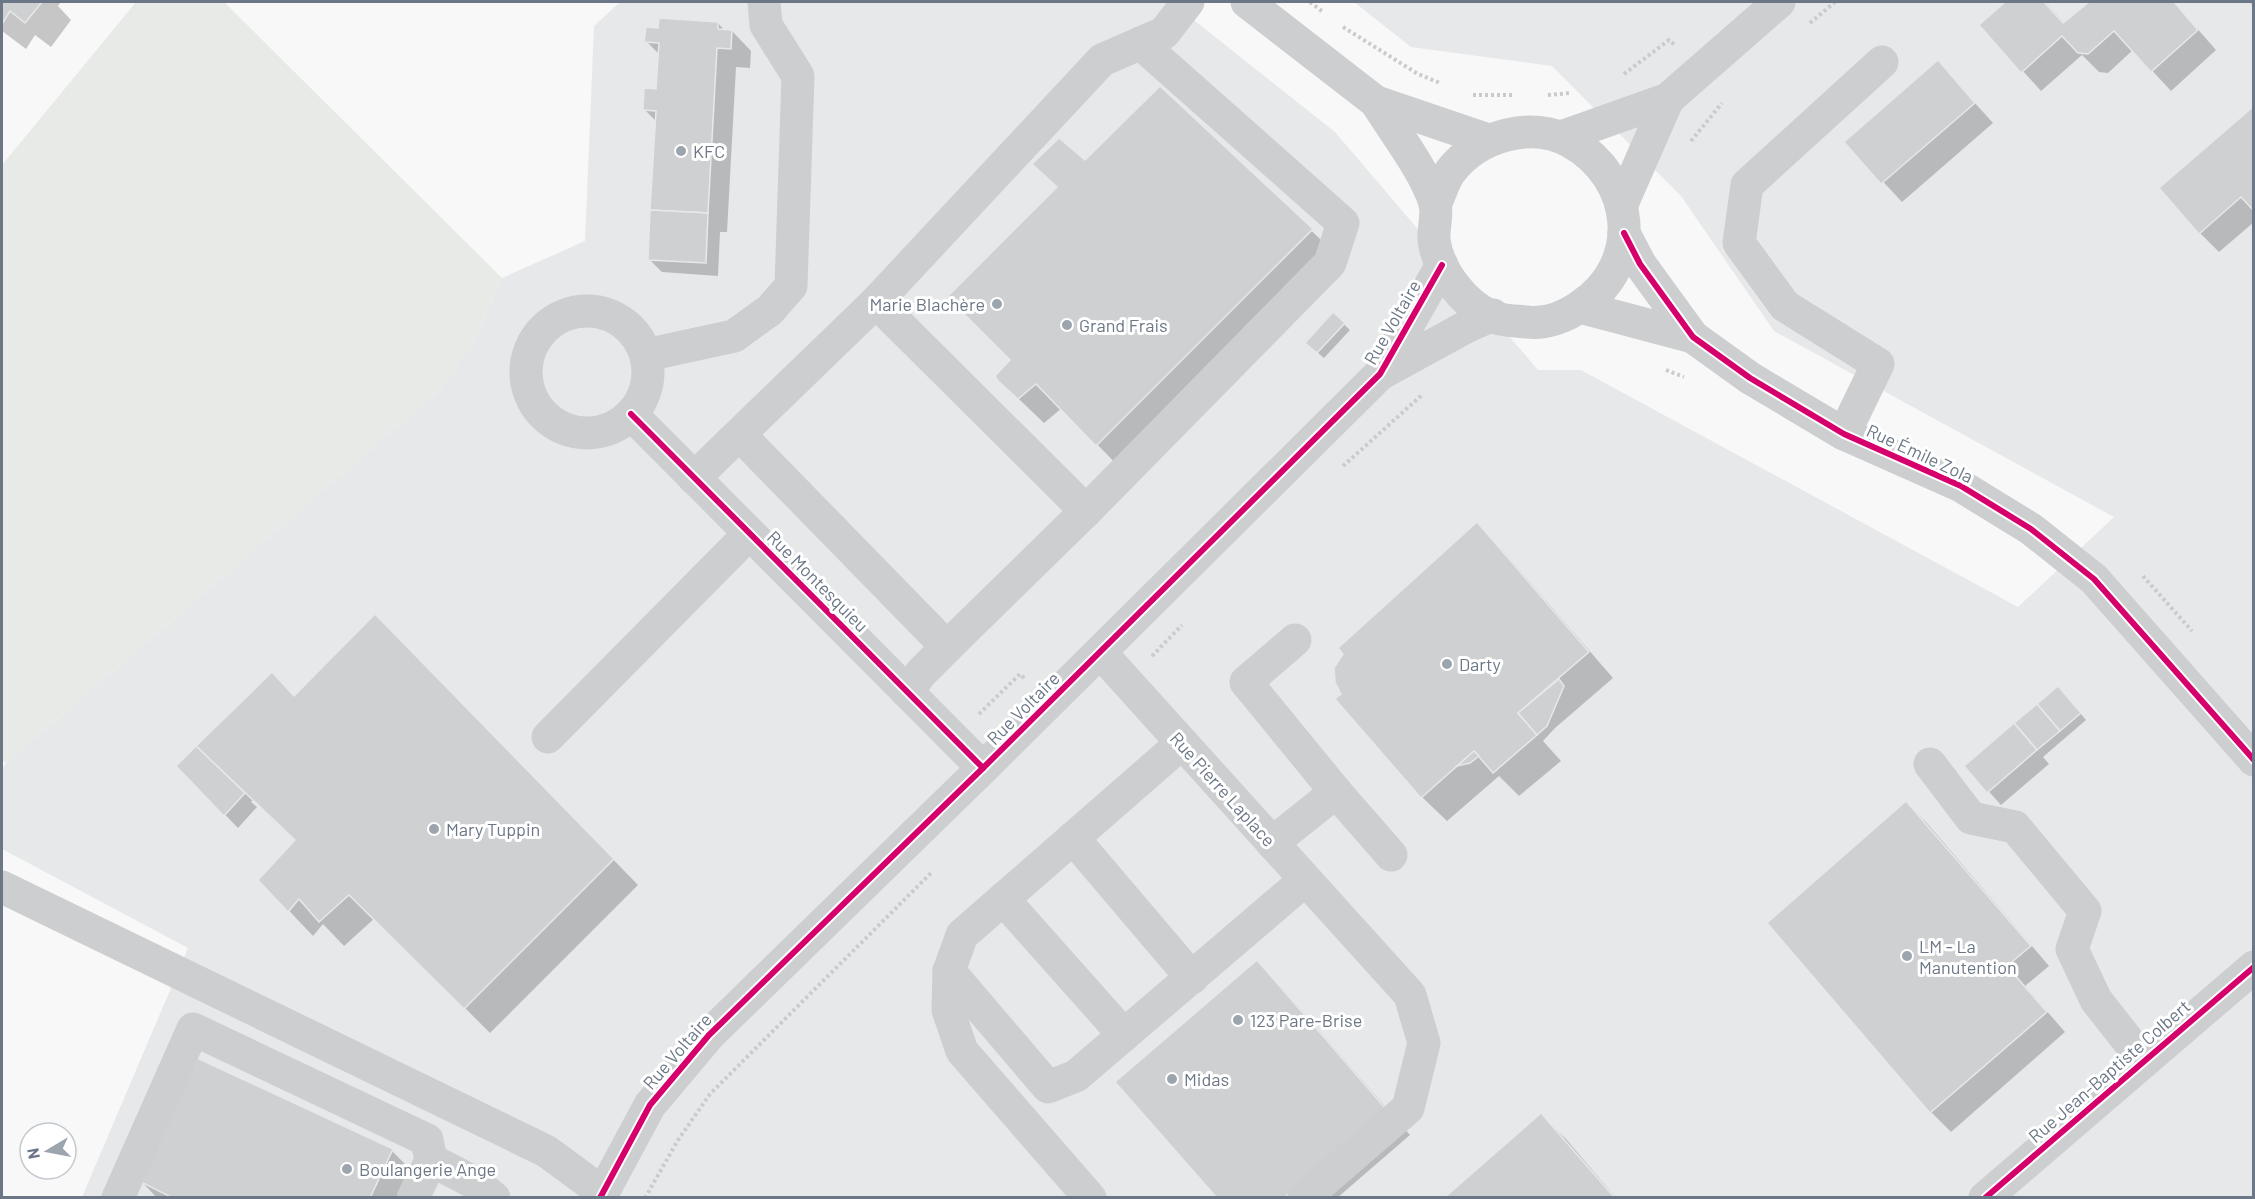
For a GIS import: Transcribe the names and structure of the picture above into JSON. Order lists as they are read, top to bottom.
{
  "streets": {
    "street": [
      "Rue Voltaire",
      "Rue Émile Zola",
      "Rue Montesquieu",
      "Rue Pierre Laplace",
      "Rue Jean-Baptiste Colbert"
    ]
  },
  "crossings": [
    ["Rue Voltaire", "Rue Émile Zola"],
    ["Rue Voltaire", "Rue Montesquieu"],
    ["Rue Voltaire", "Rue Pierre Laplace"]
  ],
  "places": [
    "KFC",
    "Marie Blachère",
    "Grand Frais",
    "Darty",
    "Mary Tuppin",
    "LM - La Manutention",
    "123 Pare-Brise",
    "Midas",
    "Boulangerie Ange"
  ],
  "north": "left"
}
